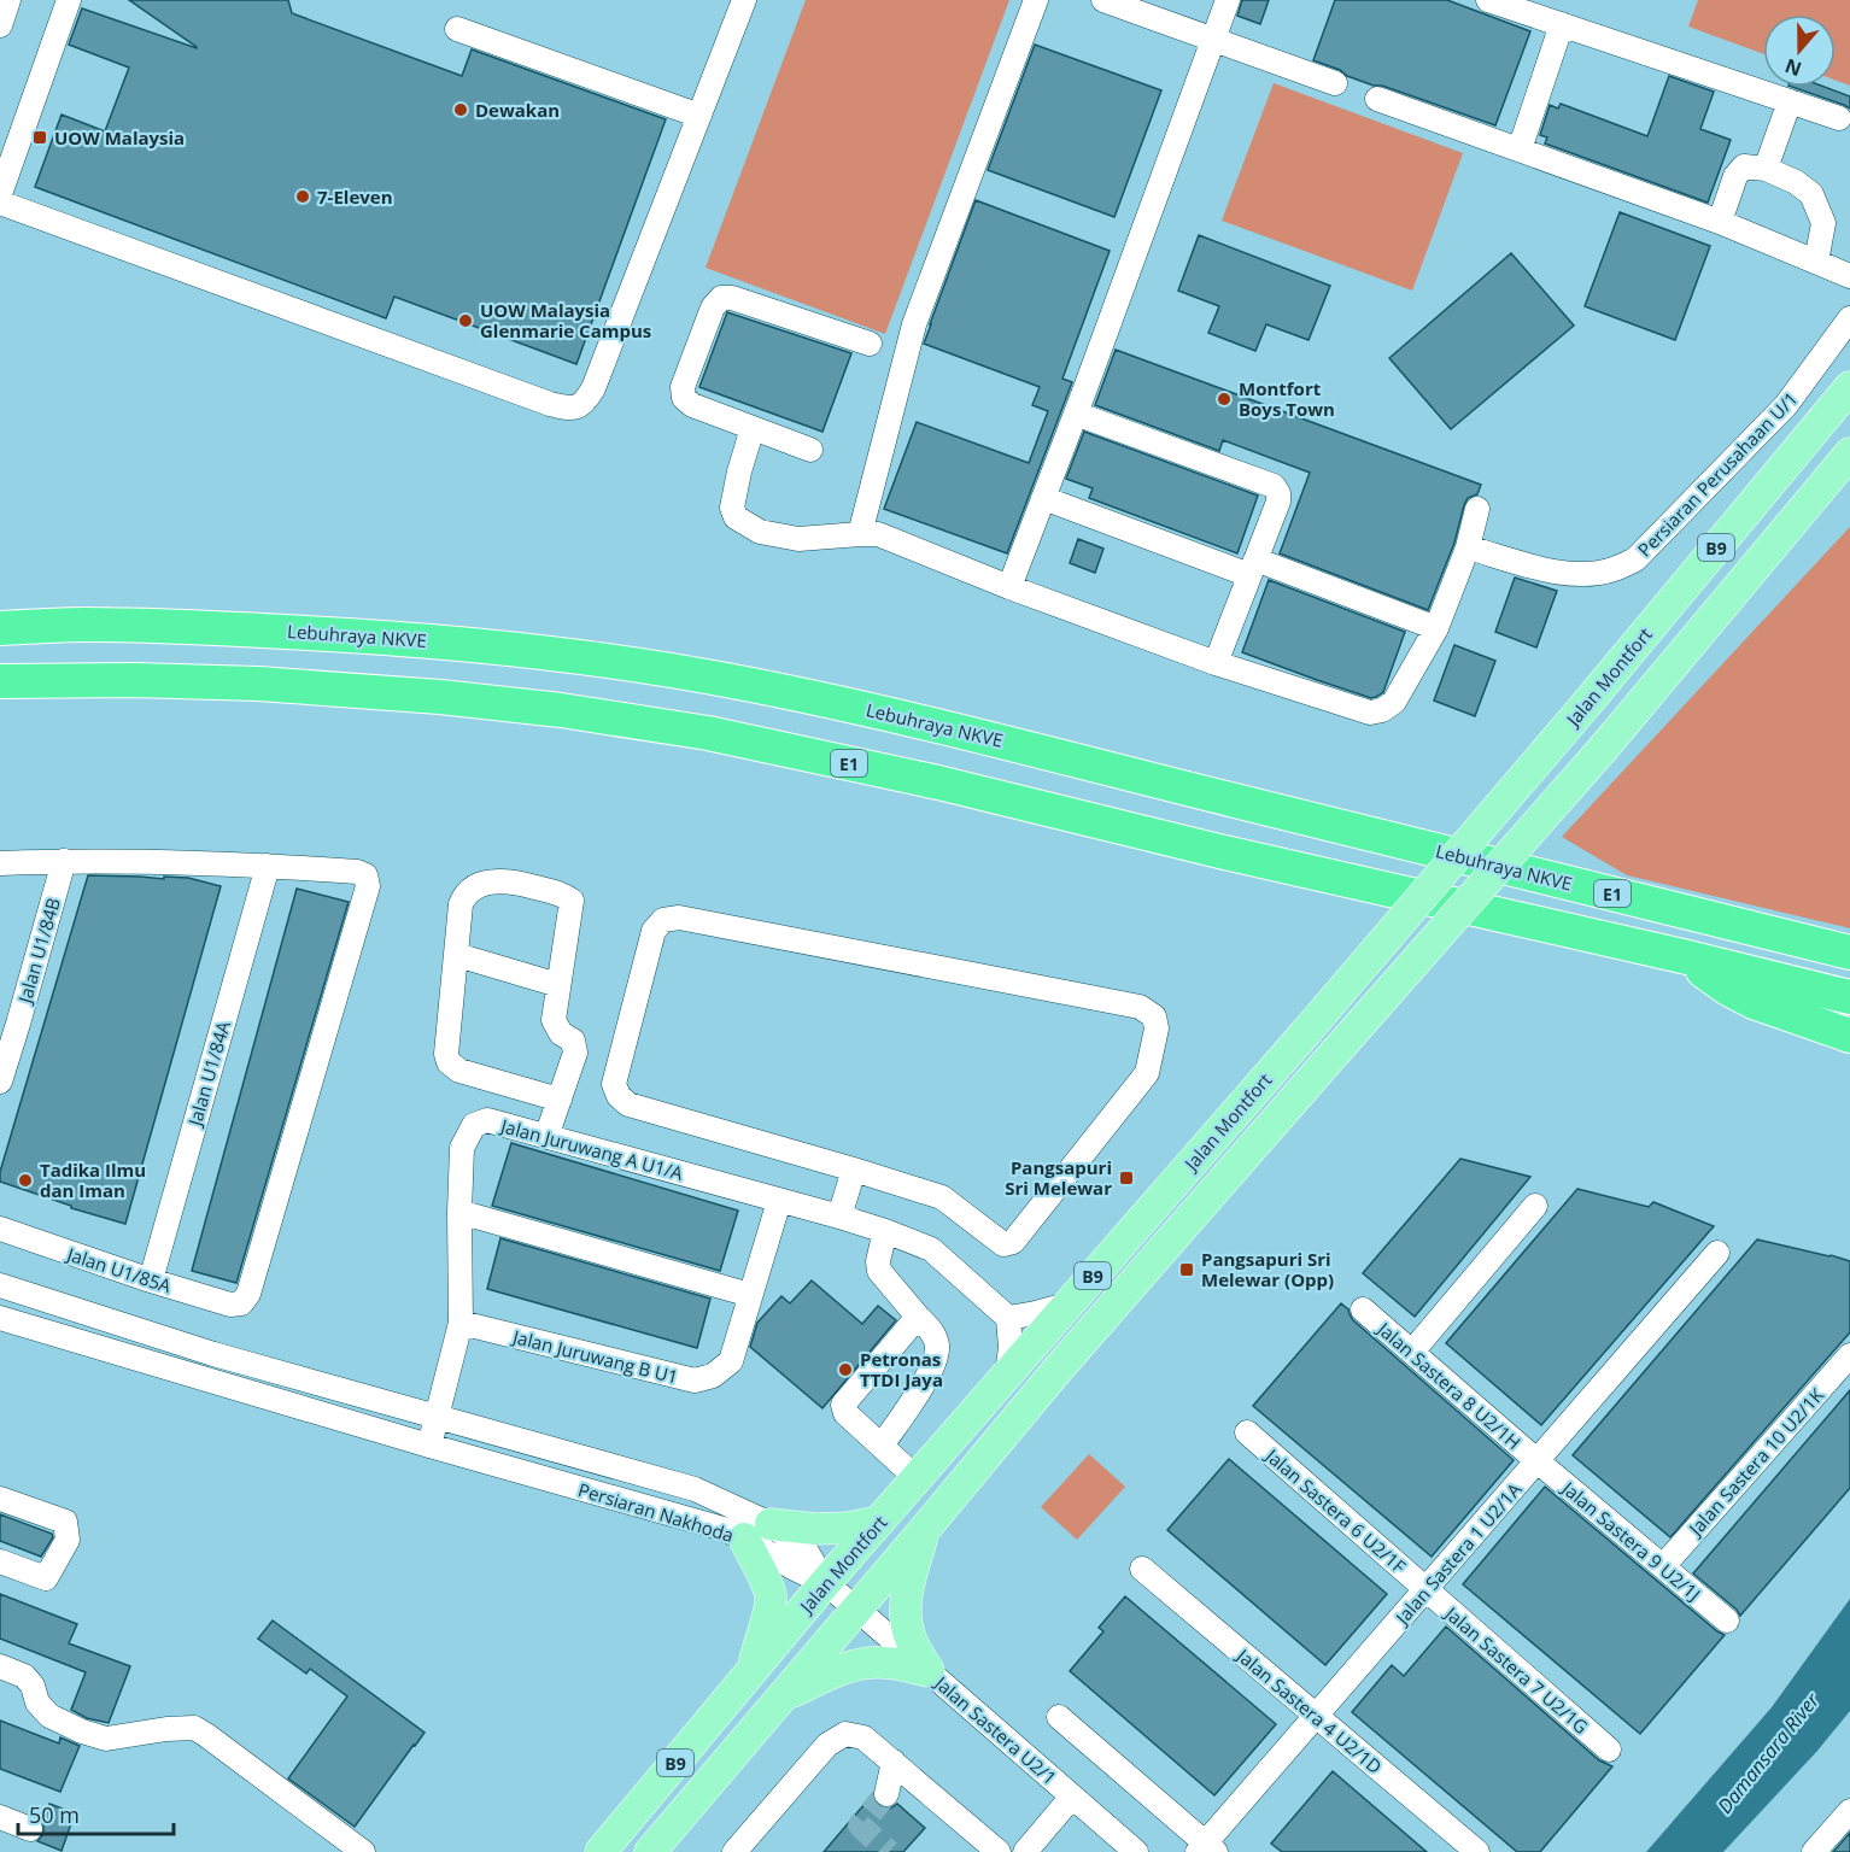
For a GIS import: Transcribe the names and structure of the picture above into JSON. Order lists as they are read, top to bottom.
{
  "streets": {
    "highway": ["Lebuhraya NKVE", "E1"],
    "main road": ["B9", "Jalan Montfort"],
    "street": [
      "Persiaran Perusahaan U/1",
      "Jalan U1/84B",
      "Jalan U1/84A",
      "Jalan Juruwang A U1/A",
      "Jalan U1/85A",
      "Jalan Juruwang B U1",
      "Jalan Sastera 8 U2/1H",
      "Jalan Sastera 10 U2/1K",
      "Jalan Sastera 6 U2/1F",
      "Persiaran Nakhoda",
      "Jalan Sastera 9 U2/1J",
      "Jalan Sastera 1 U2/1A",
      "Jalan Sastera 7 U2/1G",
      "Jalan Sastera 4 U2/1D",
      "Jalan Sastera U2/1"
    ]
  },
  "crossings": [
    ["Jalan Montfort", "Persiaran Nakhoda"],
    ["Jalan Montfort", "Jalan Sastera U2/1"],
    ["Jalan U1/84A", "Jalan U1/85A"],
    ["Jalan Juruwang A U1/A", "Jalan Juruwang B U1"],
    ["Jalan Juruwang A U1/A", "Persiaran Nakhoda"],
    ["Jalan Sastera 8 U2/1H", "Jalan Sastera 9 U2/1J"],
    ["Jalan Sastera 8 U2/1H", "Jalan Sastera 1 U2/1A"],
    ["Jalan Sastera 10 U2/1K", "Jalan Sastera 9 U2/1J"],
    ["Jalan Sastera 6 U2/1F", "Jalan Sastera 1 U2/1A"],
    ["Jalan Sastera 6 U2/1F", "Jalan Sastera 7 U2/1G"],
    ["Persiaran Nakhoda", "Jalan Sastera U2/1"],
    ["Jalan Sastera 9 U2/1J", "Jalan Sastera 1 U2/1A"],
    ["Jalan Sastera 1 U2/1A", "Jalan Sastera 7 U2/1G"],
    ["Jalan Sastera 1 U2/1A", "Jalan Sastera 4 U2/1D"]
  ],
  "water": ["Damansara River"],
  "places": {
    "other": [
      "Dewakan",
      "7-Eleven",
      "UOW Malaysia Glenmarie Campus",
      "Montfort Boys Town",
      "Tadika Ilmu dan Iman",
      "Petronas TTDI Jaya"
    ],
    "transit": ["UOW Malaysia", "Pangsapuri Sri Melewar", "Pangsapuri Sri Melewar (Opp)"]
  },
  "scale_bar": "50 m",
  "north": "bottom"
}
